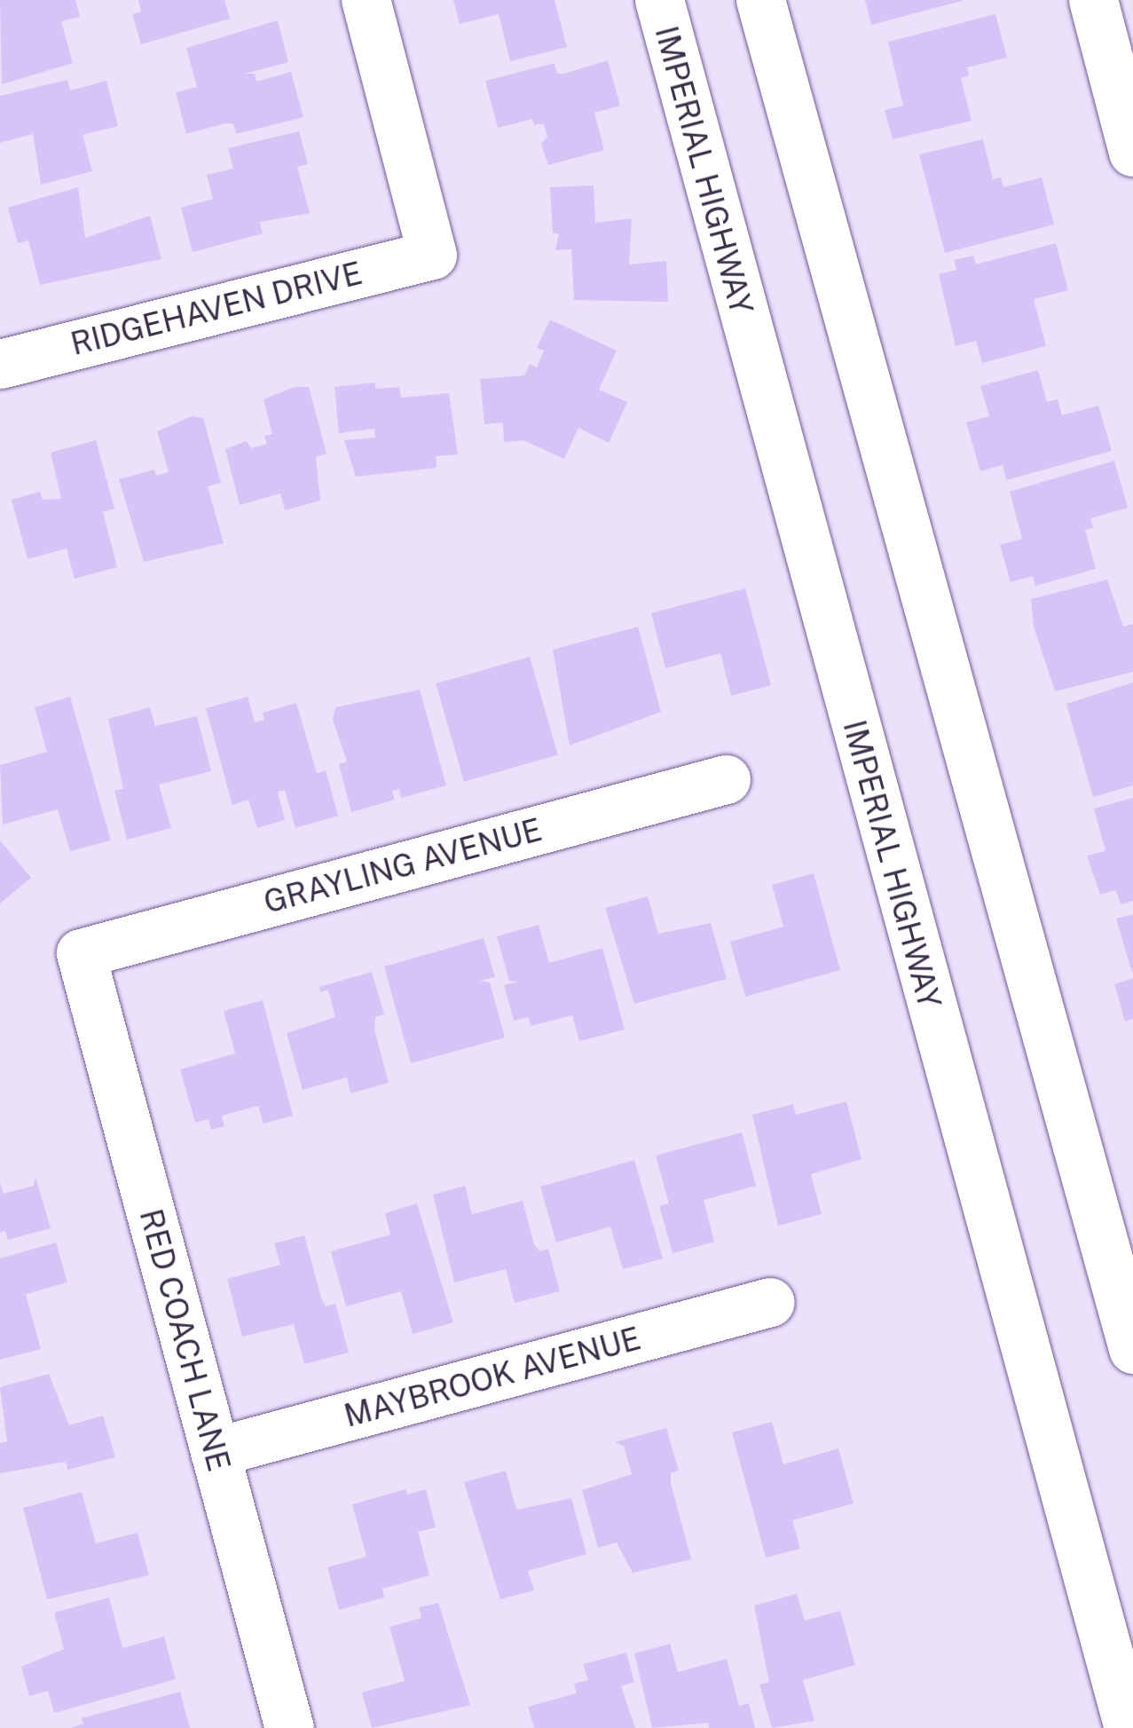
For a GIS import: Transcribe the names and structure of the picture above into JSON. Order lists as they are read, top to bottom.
{
  "streets": {
    "main road": [
      "IMPERIAL HIGHWAY",
      "RIDGEHAVEN DRIVE",
      "GRAYLING AVENUE",
      "RED COACH LANE",
      "MAYBROOK AVENUE"
    ]
  },
  "crossings": [
    ["GRAYLING AVENUE", "RED COACH LANE"],
    ["RED COACH LANE", "MAYBROOK AVENUE"]
  ]
}
